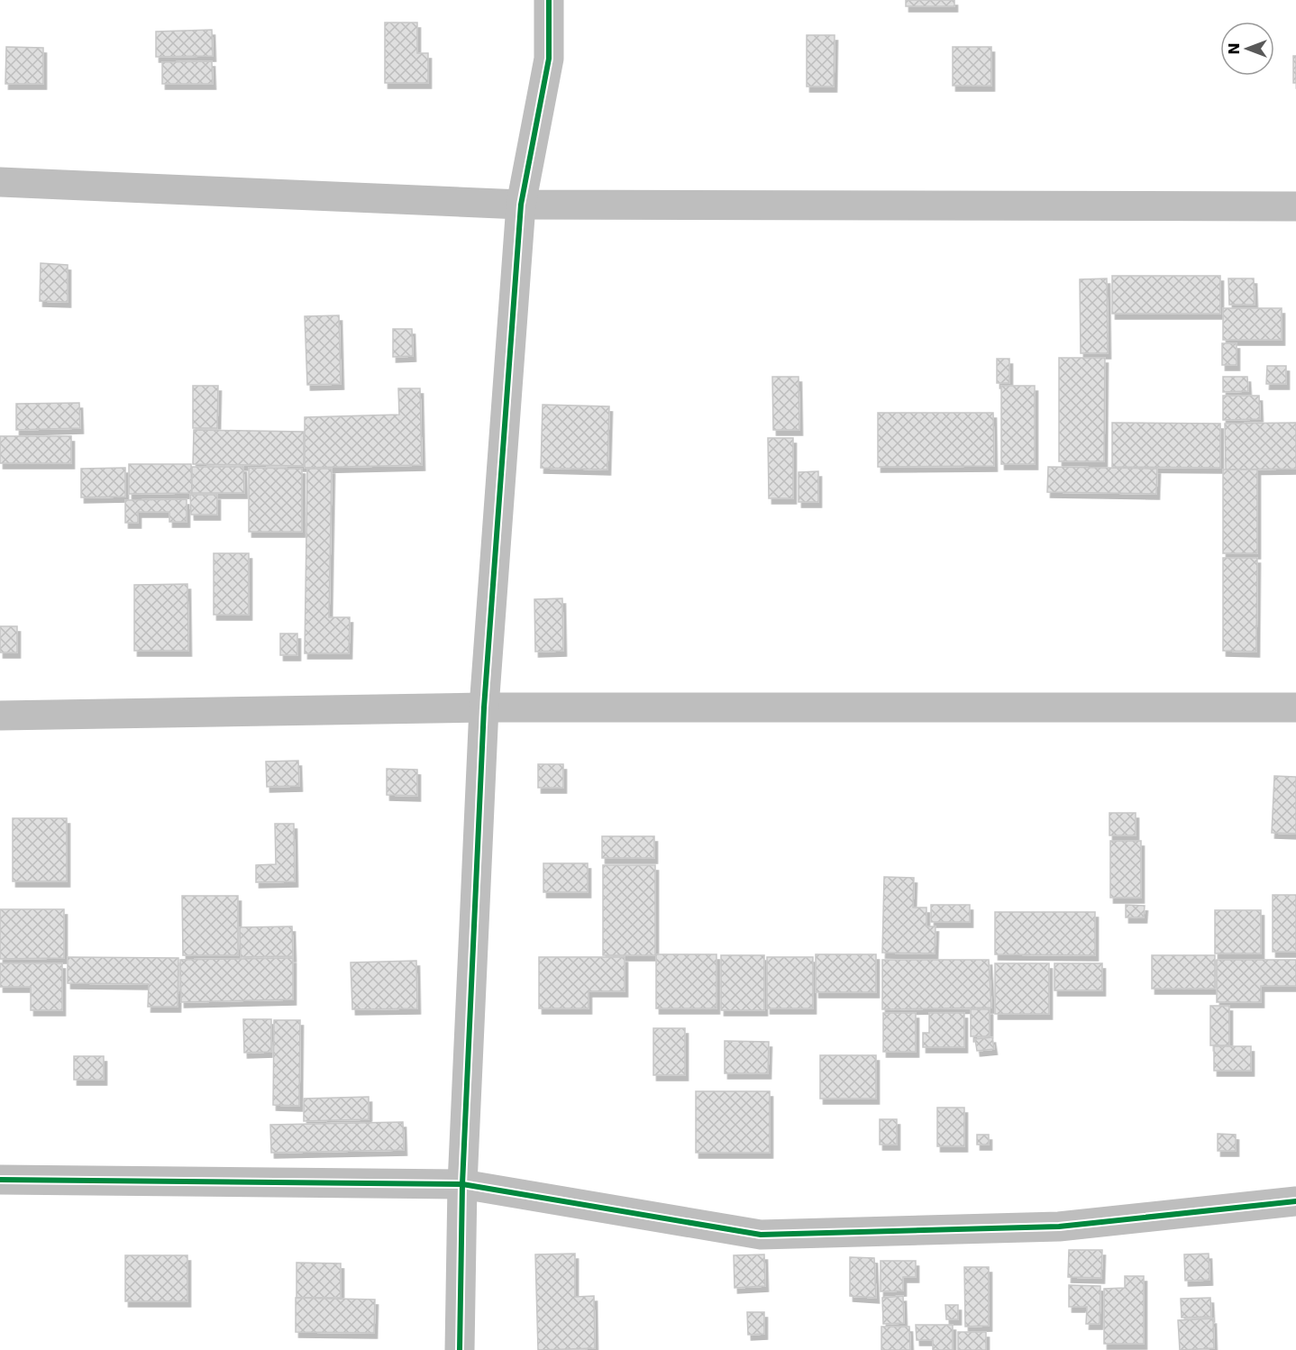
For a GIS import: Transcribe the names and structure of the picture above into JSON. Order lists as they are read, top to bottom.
{
  "north": "left"
}
